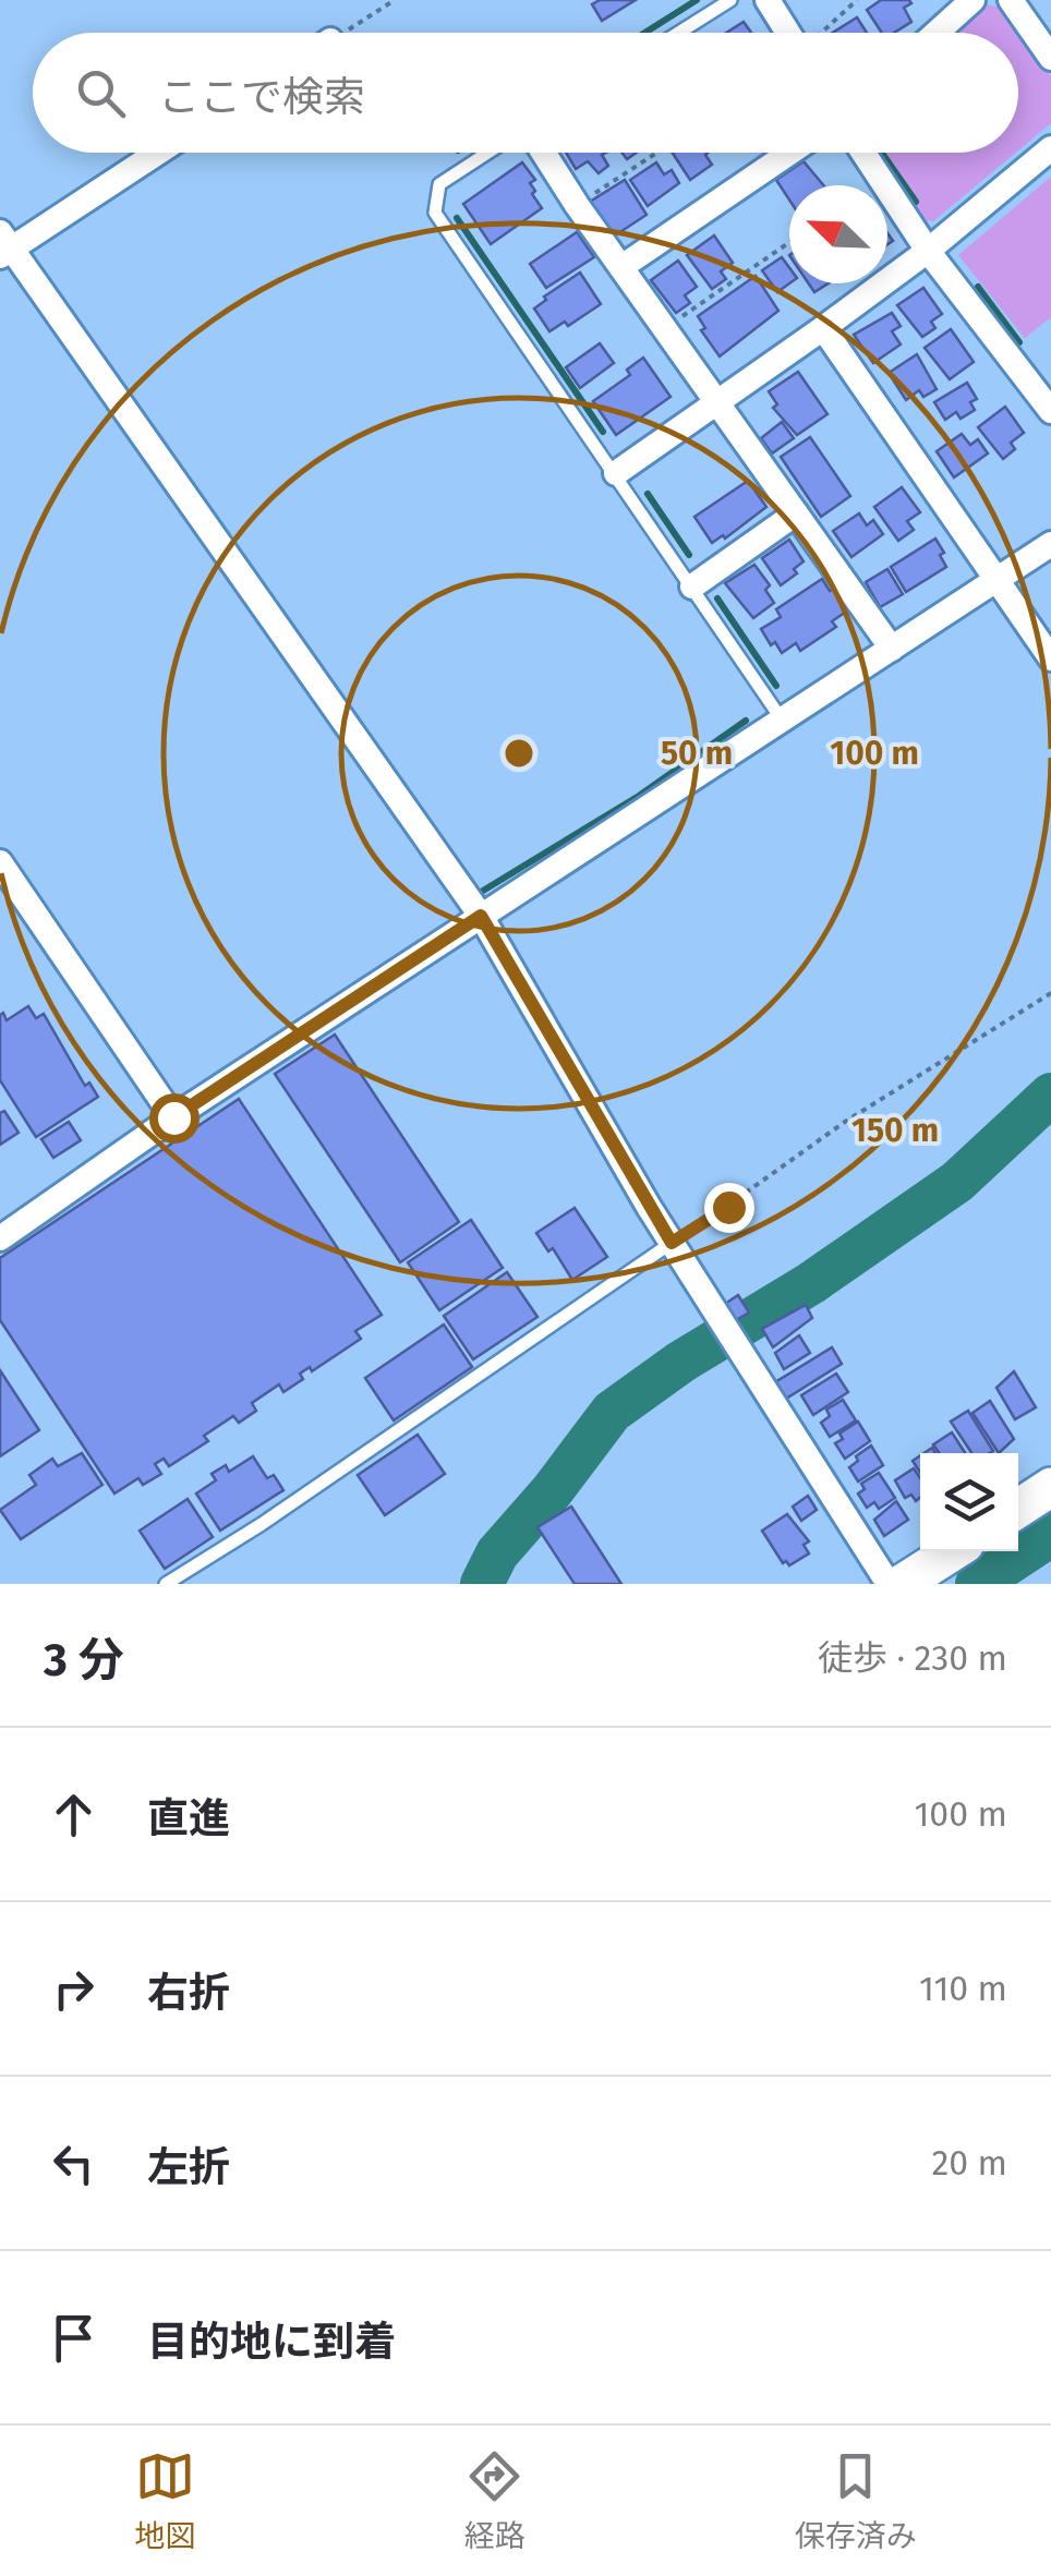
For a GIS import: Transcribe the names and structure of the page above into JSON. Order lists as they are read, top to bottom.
{
  "north": "top left",
  "page": {
    "search": "ここで検索",
    "heading": ["3 分", "徒歩 · 230 m"],
    "list": [
      ["直進", "100 m"],
      ["右折", "110 m"],
      ["左折", "20 m"],
      "目的地に到着"
    ],
    "nav": ["地図", "経路", "保存済み"]
  },
  "rings": ["50 m", "100 m", "150 m"]
}
